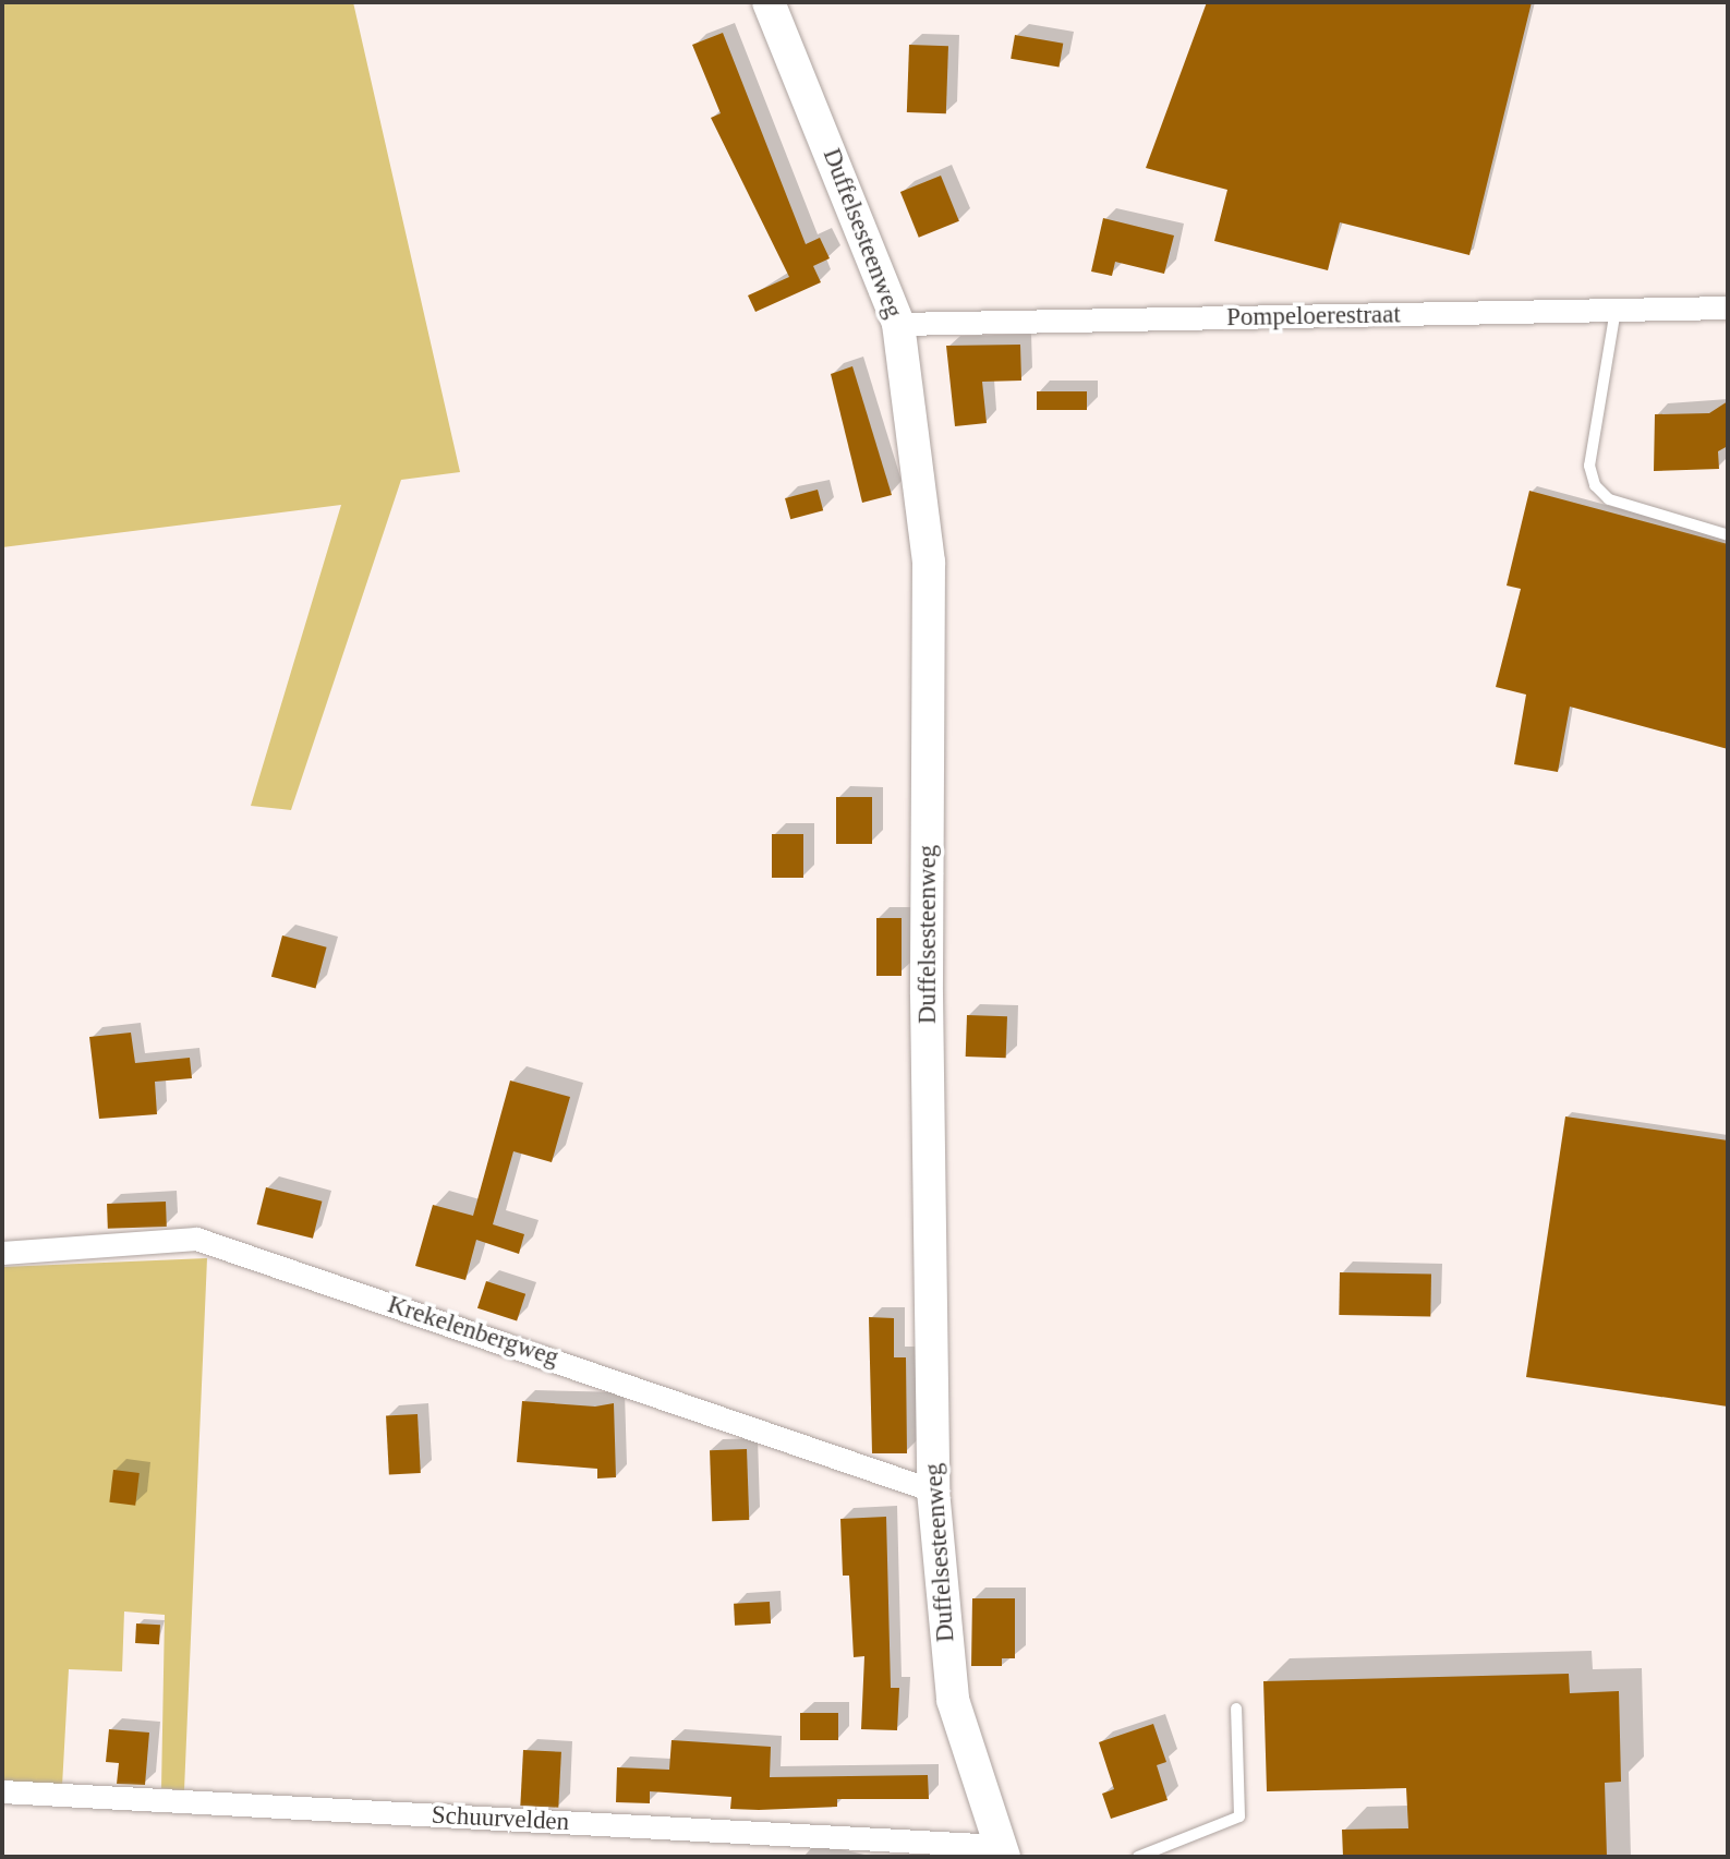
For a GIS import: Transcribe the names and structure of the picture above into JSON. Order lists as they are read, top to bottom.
{
  "streets": {
    "street": [
      "Duffelsesteenweg",
      "Pompeloerestraat",
      "Krekelenbergweg",
      "Schuurvelden"
    ]
  },
  "crossings": [
    ["Duffelsesteenweg", "Pompeloerestraat"],
    ["Duffelsesteenweg", "Krekelenbergweg"],
    ["Duffelsesteenweg", "Schuurvelden"]
  ]
}
